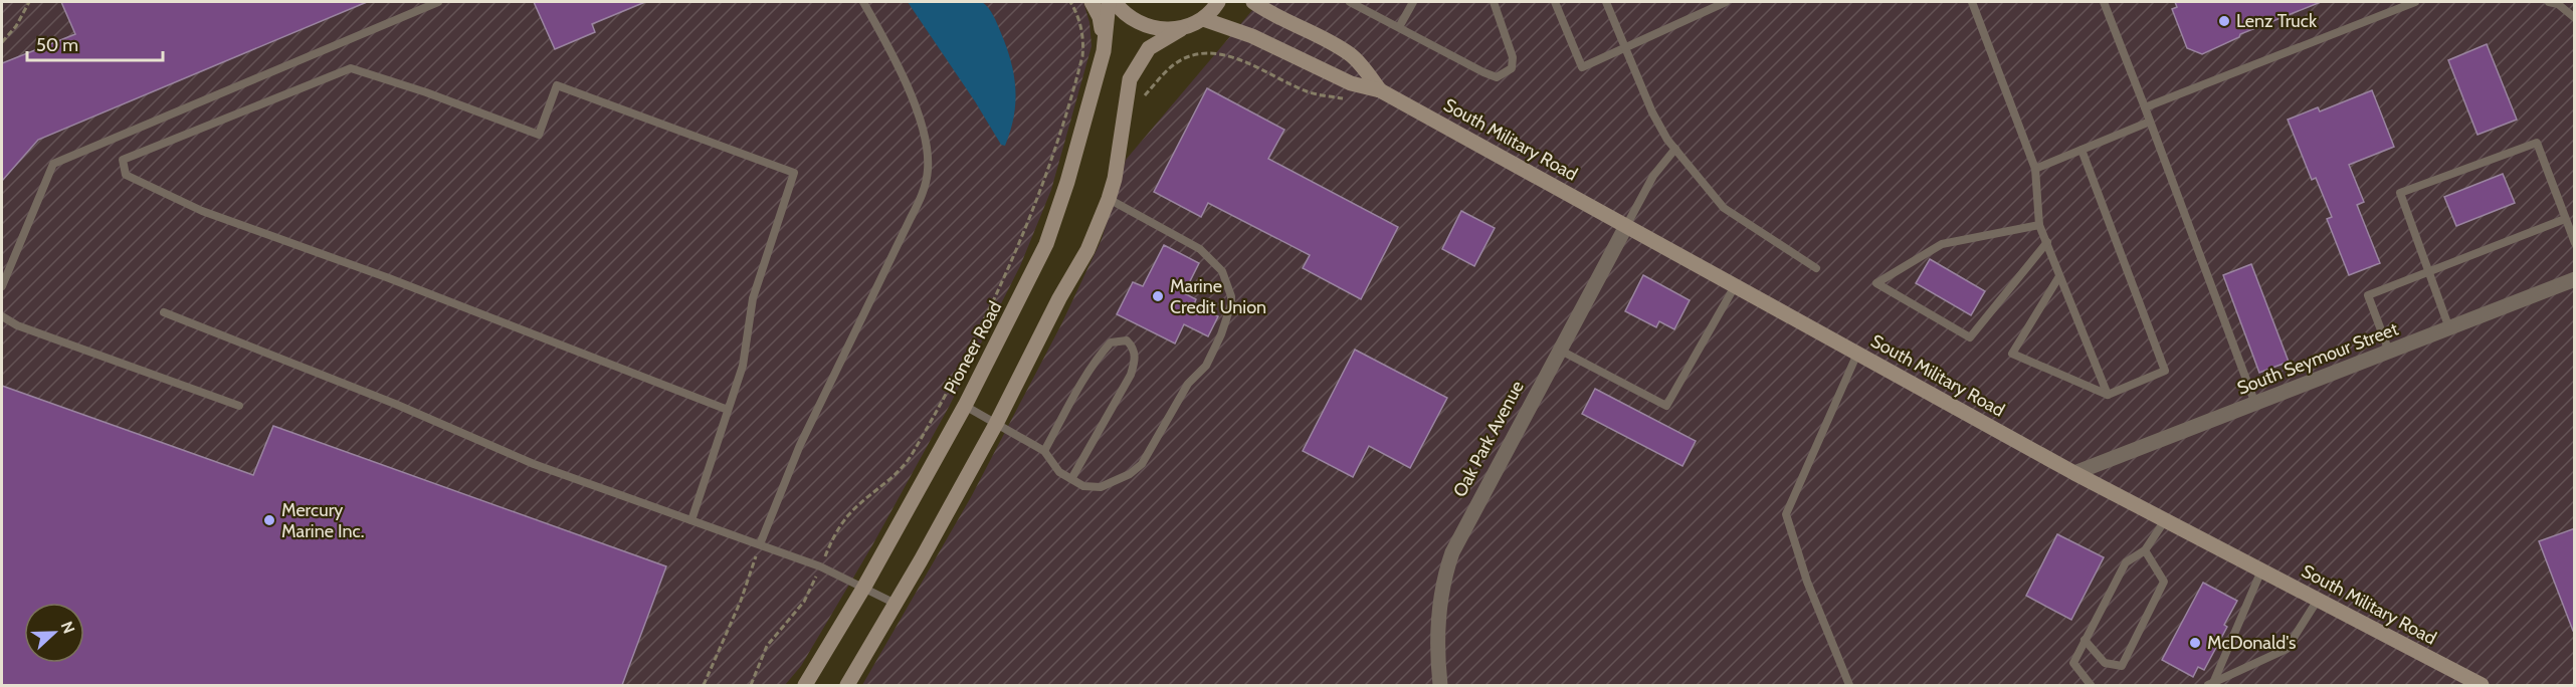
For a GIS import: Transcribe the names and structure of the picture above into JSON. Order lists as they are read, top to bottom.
{
  "streets": {
    "main road": ["South Military Road", "Pioneer Road"],
    "street": ["South Seymour Street", "Oak Park Avenue"]
  },
  "crossings": [
    ["South Military Road", "South Seymour Street"],
    ["South Military Road", "Oak Park Avenue"]
  ],
  "places": [
    "Lenz Truck",
    "Marine Credit Union",
    "Mercury Marine Inc.",
    "McDonald's"
  ],
  "scale_bar": "50 m",
  "north": "right"
}
